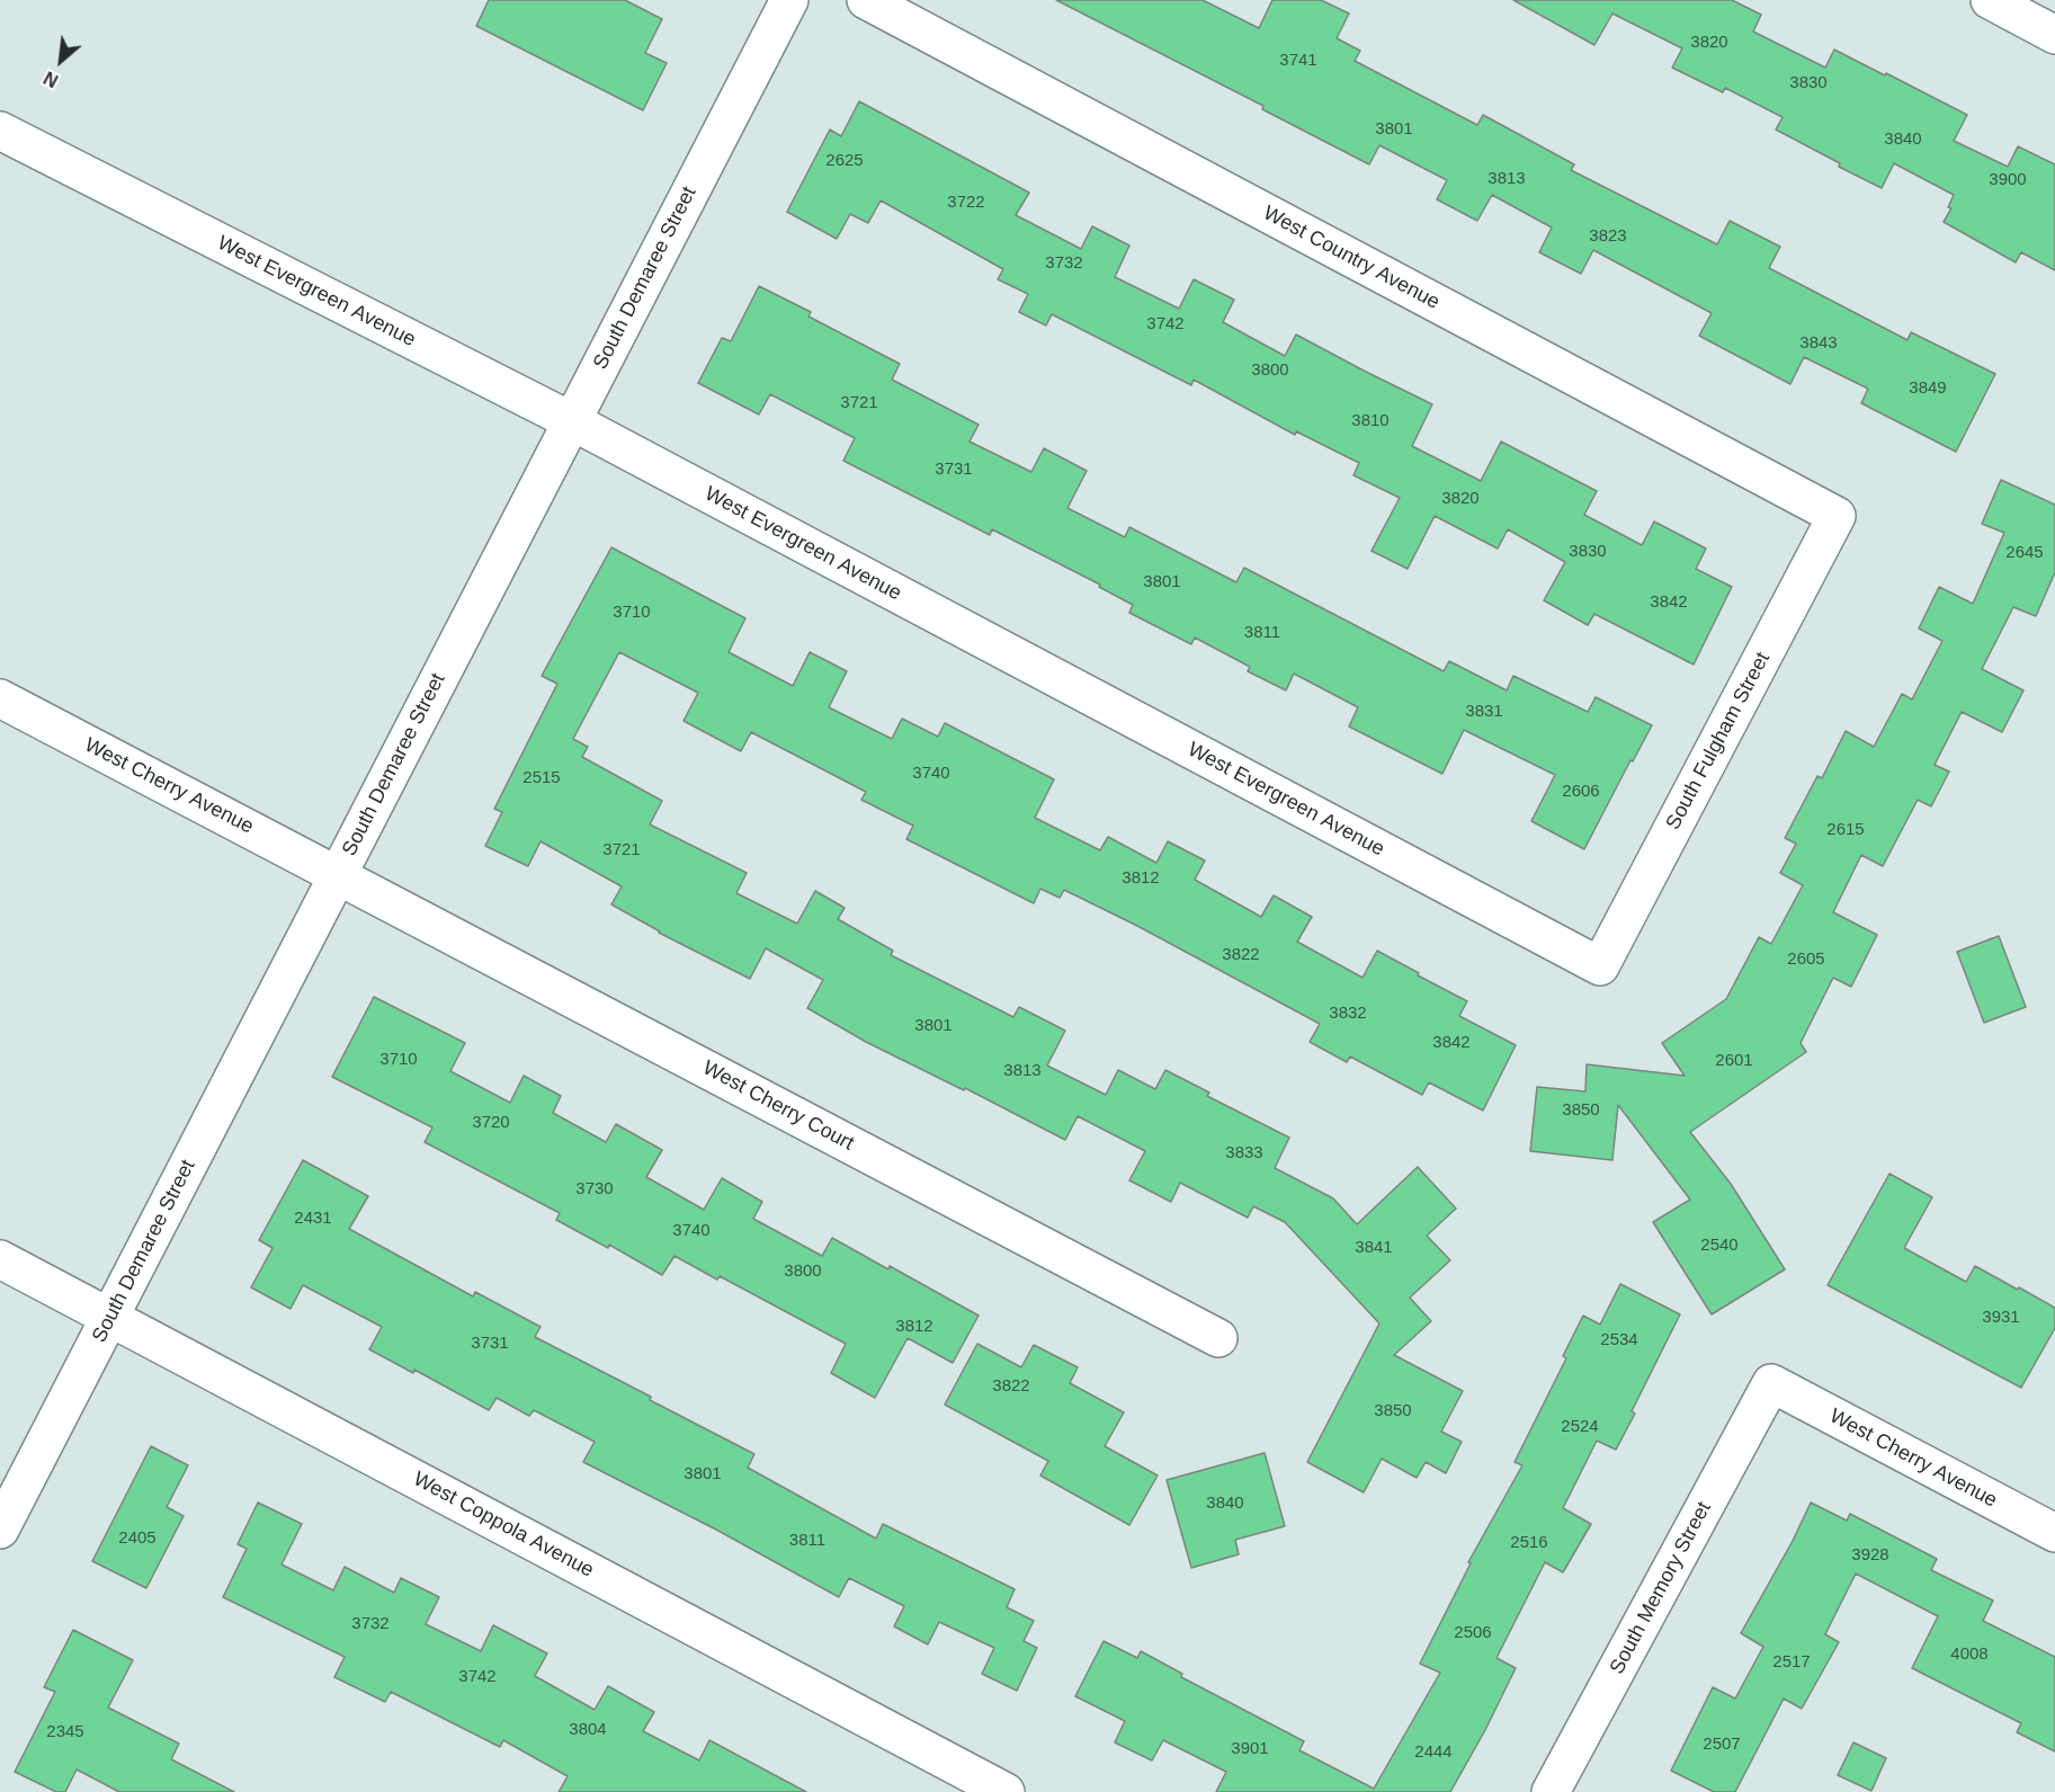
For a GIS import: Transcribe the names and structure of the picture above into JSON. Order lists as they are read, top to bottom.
{
  "streets": {
    "street": [
      "West Country Avenue",
      "South Demaree Street",
      "West Evergreen Avenue",
      "South Fulgham Street",
      "West Cherry Avenue",
      "West Cherry Court",
      "West Coppola Avenue",
      "South Memory Street"
    ]
  },
  "crossings": [
    ["West Country Avenue", "South Fulgham Street"],
    ["South Demaree Street", "West Evergreen Avenue"],
    ["South Demaree Street", "West Cherry Avenue"],
    ["South Demaree Street", "West Cherry Court"],
    ["South Demaree Street", "West Coppola Avenue"],
    ["West Evergreen Avenue", "South Fulgham Street"],
    ["West Cherry Avenue", "West Cherry Court"],
    ["West Cherry Avenue", "South Memory Street"]
  ],
  "house_numbers": [
    "3820",
    "3741",
    "3830",
    "3801",
    "3840",
    "2625",
    "3813",
    "3900",
    "3722",
    "3823",
    "3732",
    "3742",
    "3843",
    "3800",
    "3849",
    "3721",
    "3810",
    "3731",
    "3820",
    "3830",
    "2645",
    "3801",
    "3842",
    "3710",
    "3811",
    "3831",
    "3740",
    "2515",
    "2606",
    "2615",
    "3721",
    "3812",
    "3822",
    "2605",
    "3832",
    "3801",
    "3842",
    "3710",
    "2601",
    "3813",
    "3850",
    "3720",
    "3833",
    "3730",
    "2431",
    "3740",
    "2540",
    "3841",
    "3800",
    "3931",
    "3812",
    "2534",
    "3731",
    "3822",
    "3850",
    "2524",
    "3801",
    "3840",
    "2405",
    "3811",
    "2516",
    "3928",
    "3732",
    "2506",
    "4008",
    "2517",
    "3742",
    "3804",
    "2345",
    "2507",
    "3901",
    "2444"
  ],
  "north": "bottom left"
}
